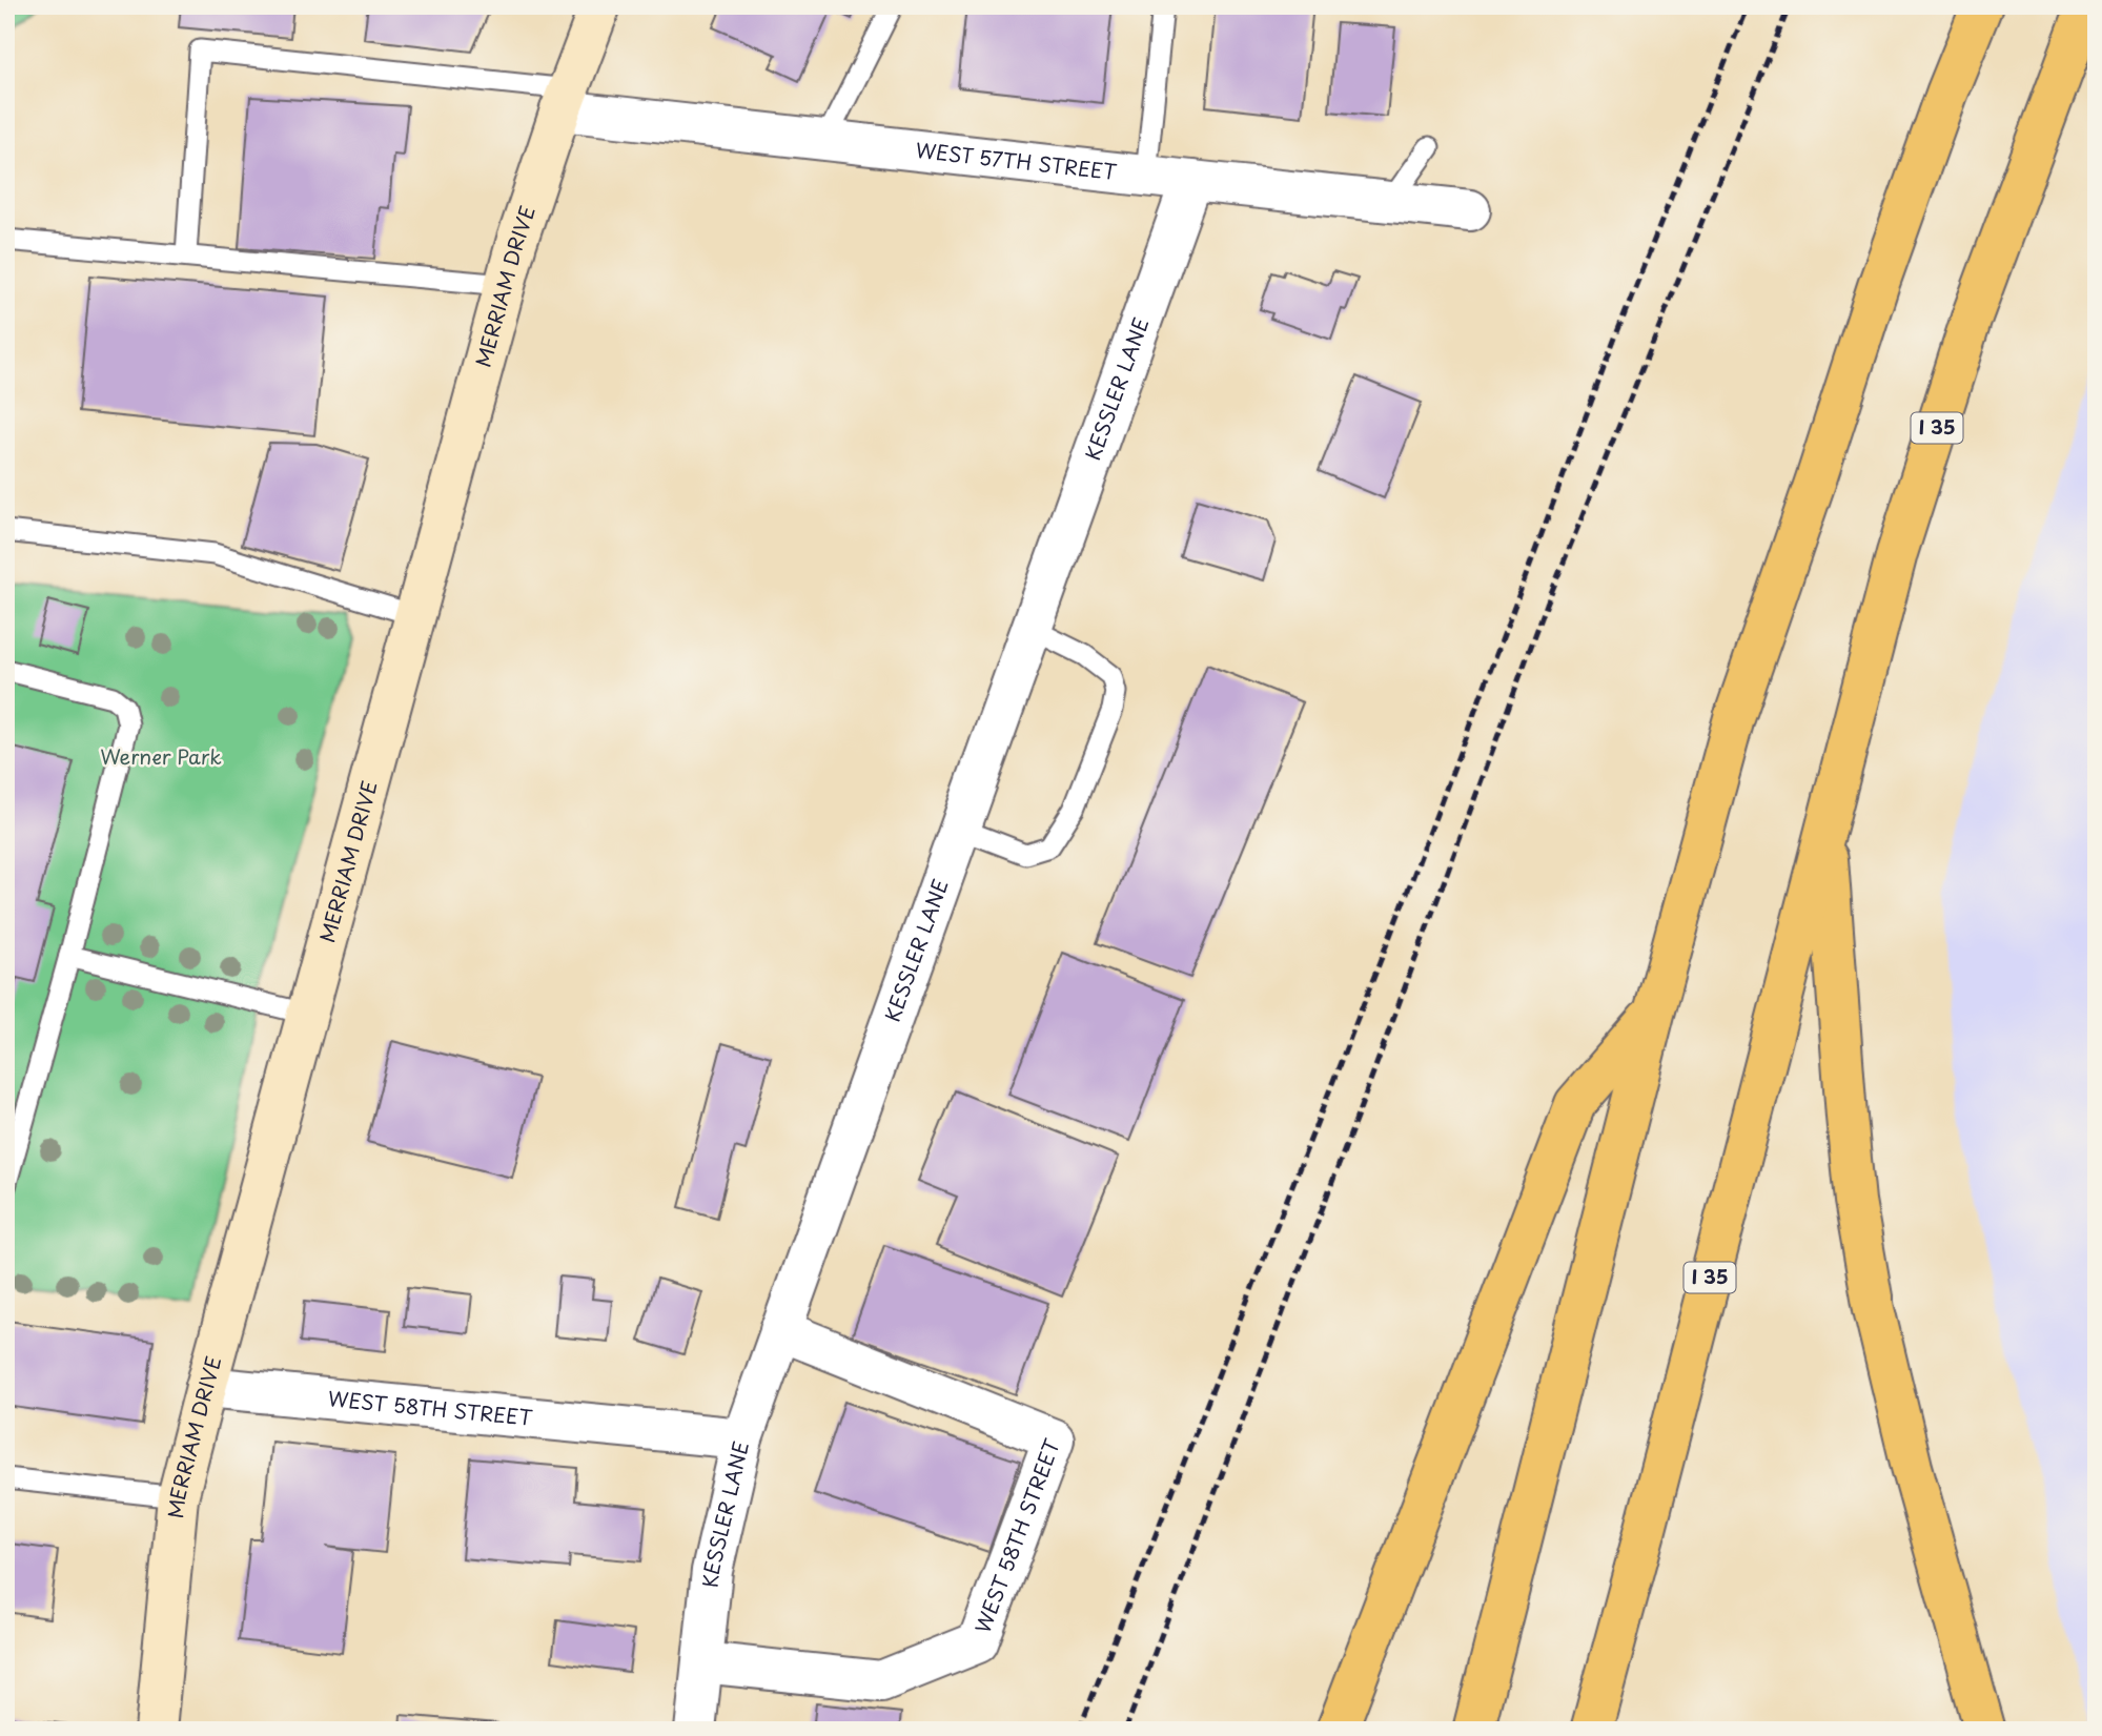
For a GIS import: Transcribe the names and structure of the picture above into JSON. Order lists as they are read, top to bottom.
{
  "streets": {
    "highway": ["I 35"],
    "main road": ["MERRIAM DRIVE"],
    "street": ["WEST 57TH STREET", "KESSLER LANE", "WEST 58TH STREET"]
  },
  "crossings": [
    ["WEST 57TH STREET", "MERRIAM DRIVE"],
    ["WEST 57TH STREET", "KESSLER LANE"],
    ["MERRIAM DRIVE", "WEST 58TH STREET"],
    ["KESSLER LANE", "WEST 58TH STREET"]
  ],
  "parks": ["Werner Park"]
}
